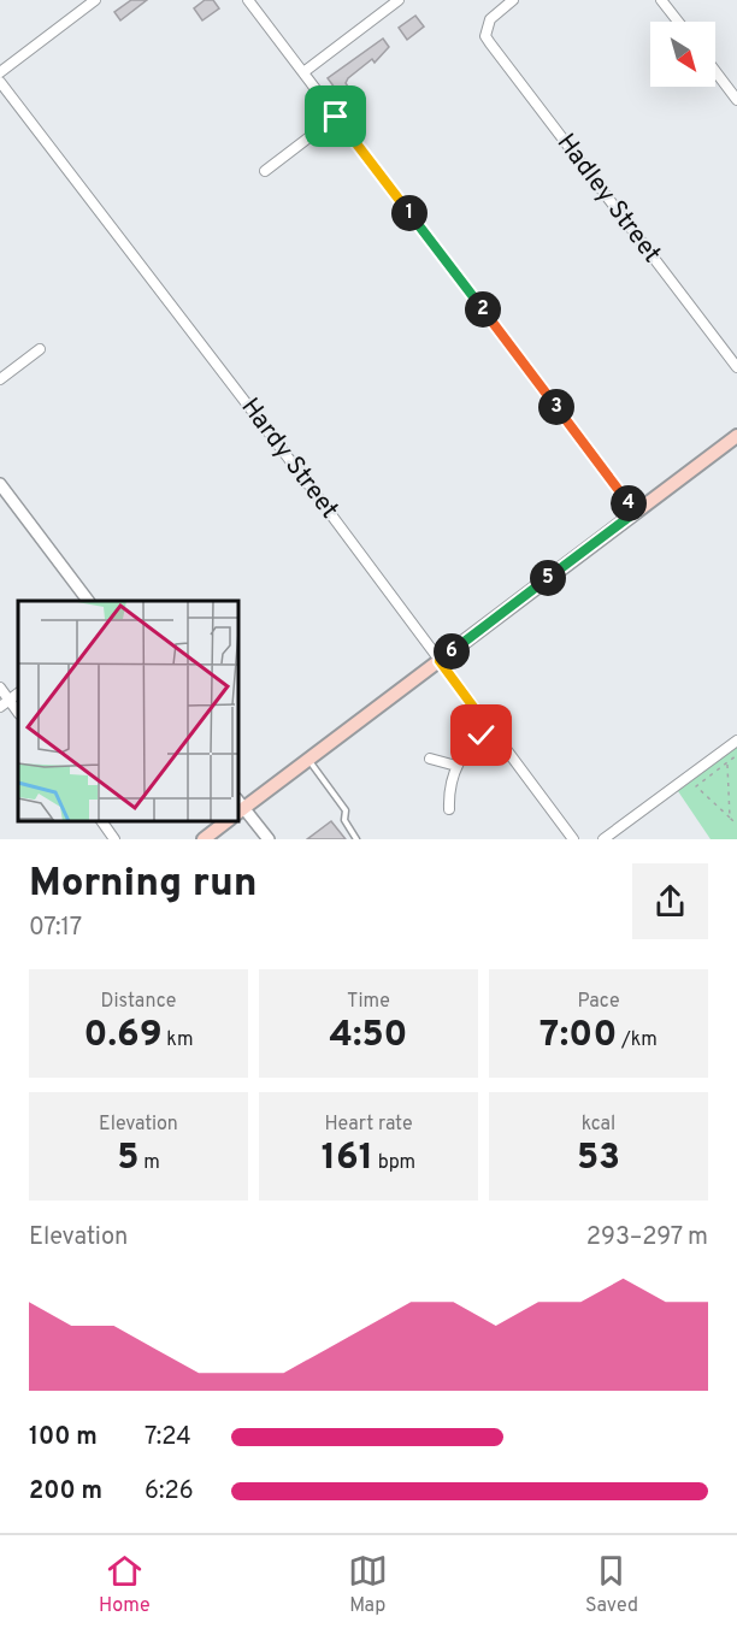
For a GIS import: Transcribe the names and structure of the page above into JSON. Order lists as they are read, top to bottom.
{
  "streets": {
    "street": ["Hadley Street", "Hardy Street"]
  },
  "north": "bottom right",
  "page": {
    "pins": [
      "1",
      "2",
      "3",
      "4",
      "5",
      "6"
    ],
    "heading": ["Morning run", "07:17"],
    "stats": [
      ["Distance", "0.69 km"],
      ["Time", "4:50"],
      ["Pace", "7:00 /km"],
      ["Elevation", "5 m"],
      ["Heart rate", "161 bpm"],
      ["kcal", "53"]
    ],
    "chart": ["Elevation", "293–297 m"],
    "list": [
      {
        "name": "100 m",
        "note": "7:24"
      },
      {
        "name": "200 m",
        "note": "6:26"
      }
    ],
    "tabs": ["Home", "Map", "Saved"]
  }
}
